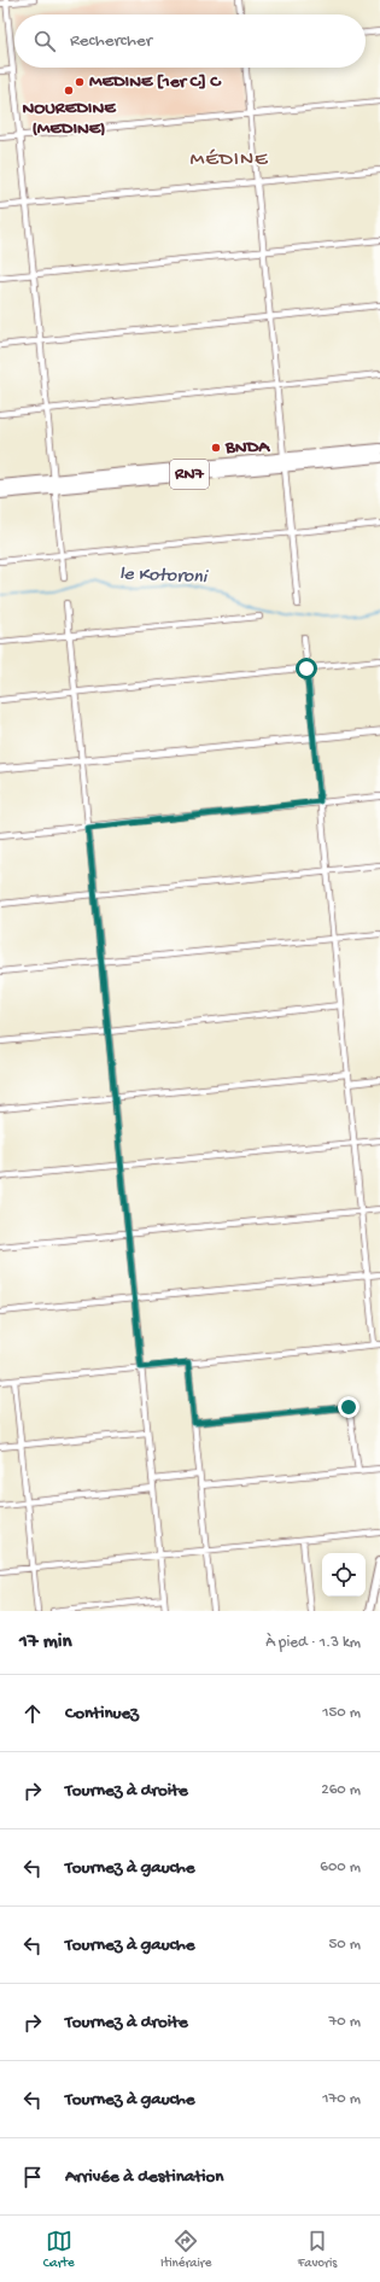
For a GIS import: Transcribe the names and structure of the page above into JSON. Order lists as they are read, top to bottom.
{
  "streets": {
    "highway": ["RN7"]
  },
  "districts": ["MÉDINE"],
  "water": ["le Kotoroni"],
  "places": ["MEDINE [1er C] C", "NOUREDINE (MEDINE)", "BNDA"],
  "page": {
    "search": "Rechercher",
    "heading": ["17 min", "À pied · 1.3 km"],
    "list": [
      ["Continuez", "150 m"],
      ["Tournez à droite", "260 m"],
      ["Tournez à gauche", "600 m"],
      ["Tournez à gauche", "50 m"],
      ["Tournez à droite", "70 m"],
      ["Tournez à gauche", "170 m"],
      "Arrivée à destination"
    ],
    "nav": ["Carte", "Itinéraire", "Favoris"]
  }
}
